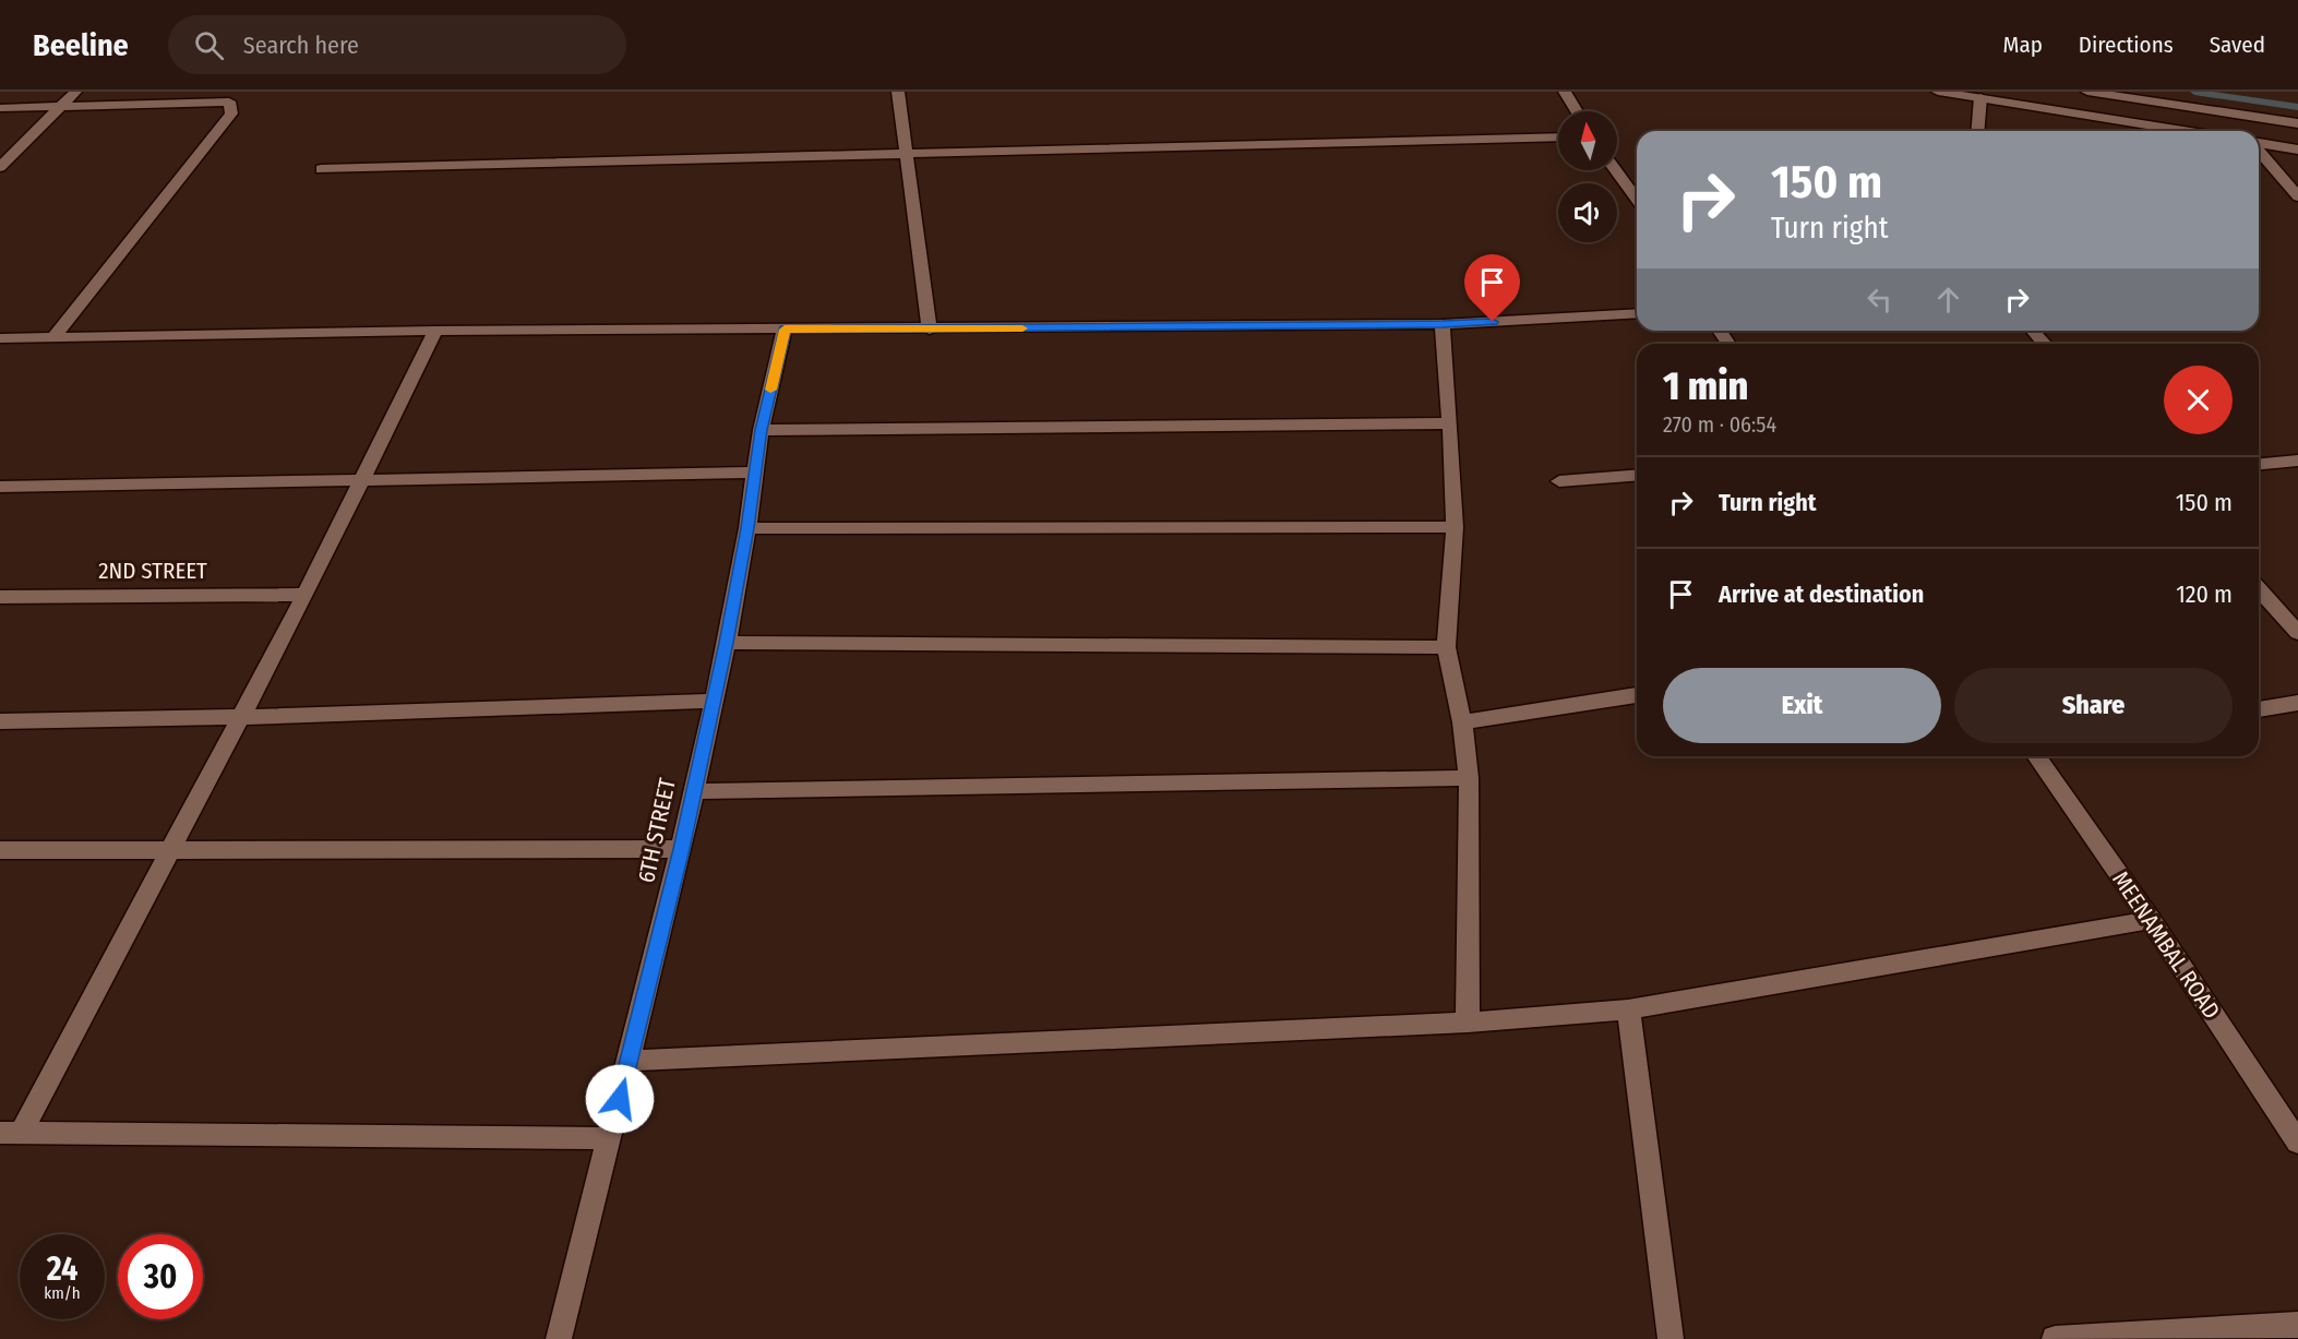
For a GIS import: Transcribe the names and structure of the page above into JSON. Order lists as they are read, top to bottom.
{
  "streets": {
    "street": ["2ND STREET", "6TH STREET", "MEENAMBAL ROAD"]
  },
  "north": "top",
  "page": {
    "header": "Beeline",
    "search": "Search here",
    "nav": ["Map", "Directions", "Saved"],
    "turn": ["150 m", "Turn right"],
    "heading": ["1 min", "270 m · 06:54"],
    "list": [
      {
        "name": "Turn right",
        "value": "150 m"
      },
      {
        "name": "Arrive at destination",
        "value": "120 m"
      }
    ],
    "buttons": ["Exit", "Share"],
    "speed": "24 km/h",
    "limit": "30"
  }
}
